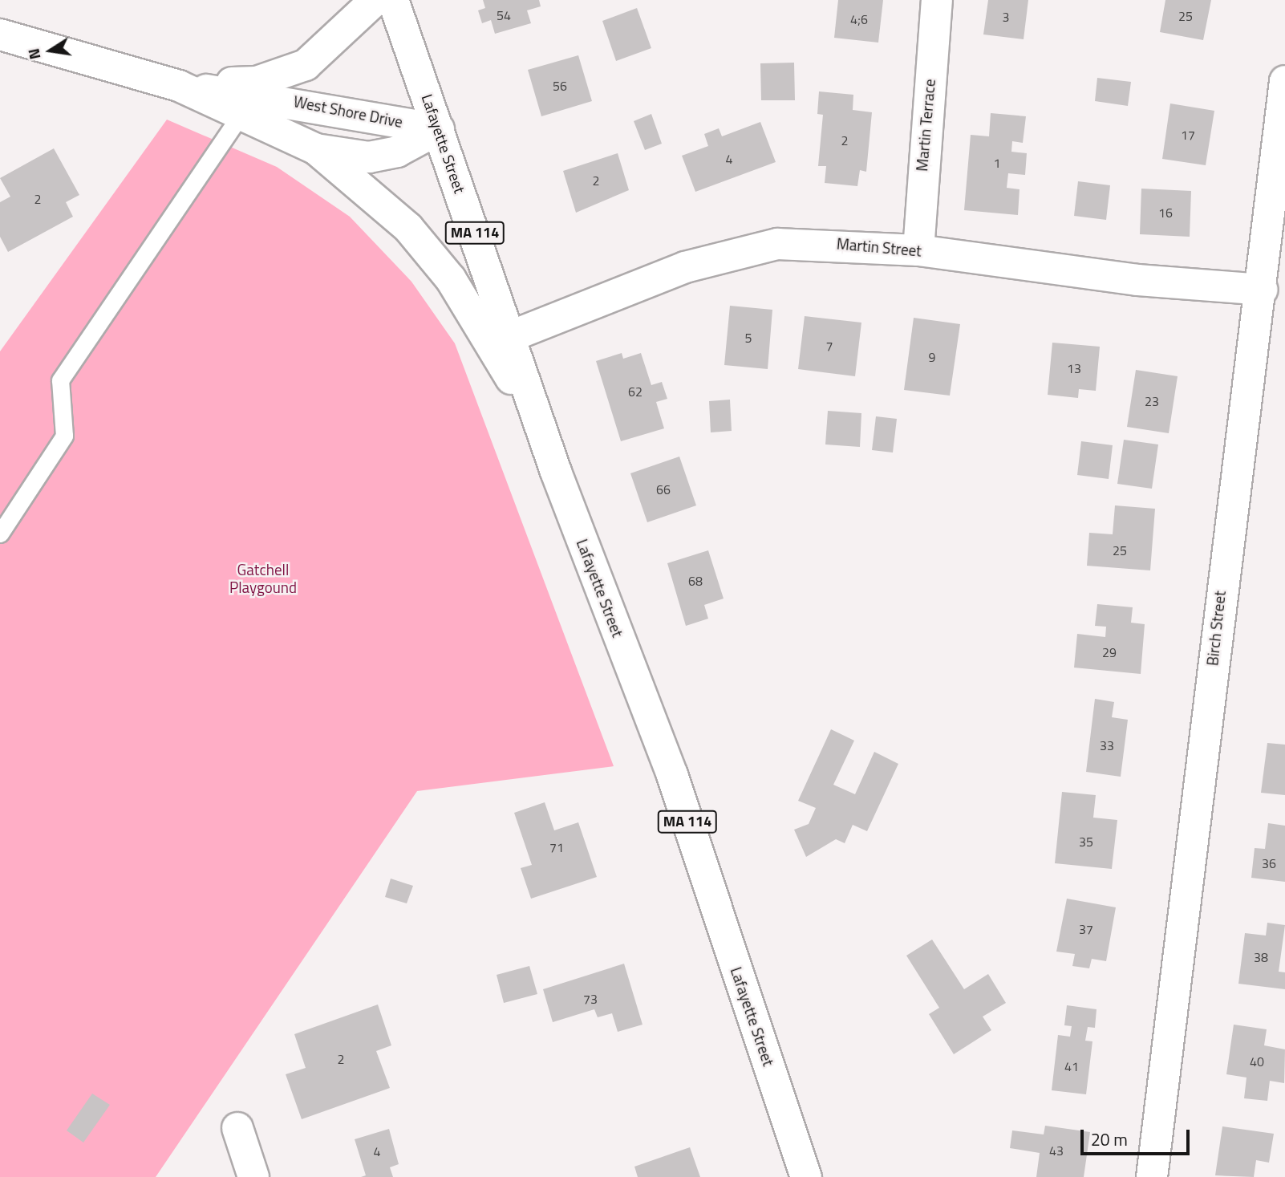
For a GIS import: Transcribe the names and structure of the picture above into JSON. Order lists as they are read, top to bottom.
{
  "streets": {
    "main road": [
      "West Shore Drive",
      "Martin Terrace",
      "Lafayette Street",
      "MA 114",
      "Martin Street",
      "Birch Street"
    ]
  },
  "crossings": [
    ["West Shore Drive", "Lafayette Street"],
    ["Martin Terrace", "Martin Street"],
    ["Lafayette Street", "Martin Street"],
    ["Martin Street", "Birch Street"]
  ],
  "parks": ["Gatchell Playgound"],
  "house_numbers": [
    "54",
    "25",
    "3",
    "4;6",
    "56",
    "17",
    "2",
    "4",
    "1",
    "2",
    "2",
    "16",
    "5",
    "7",
    "9",
    "13",
    "62",
    "23",
    "66",
    "25",
    "68",
    "29",
    "33",
    "35",
    "71",
    "36",
    "37",
    "38",
    "73",
    "2",
    "40",
    "41",
    "43",
    "4"
  ],
  "scale_bar": "20 m",
  "north": "left"
}
